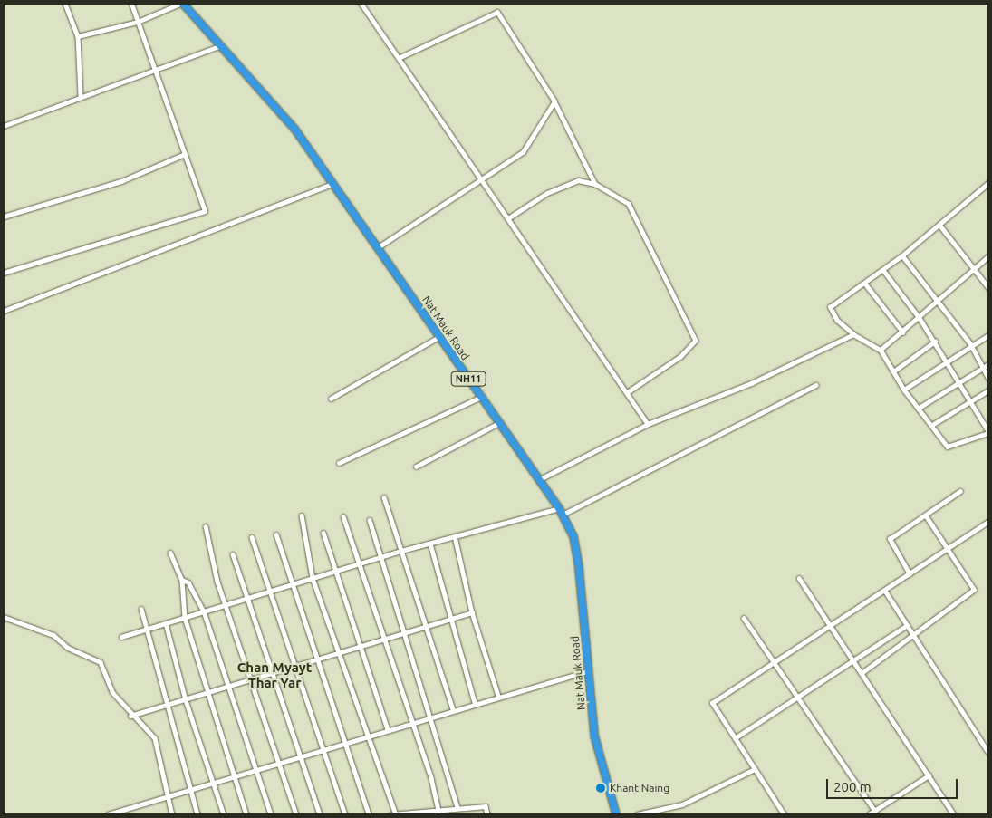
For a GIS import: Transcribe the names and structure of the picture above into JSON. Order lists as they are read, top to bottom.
{
  "streets": {
    "highway": ["Nat Mauk Road", "NH11"]
  },
  "districts": ["Chan Myayt Thar Yar"],
  "places": ["Khant Naing"],
  "scale_bar": "200 m"
}
